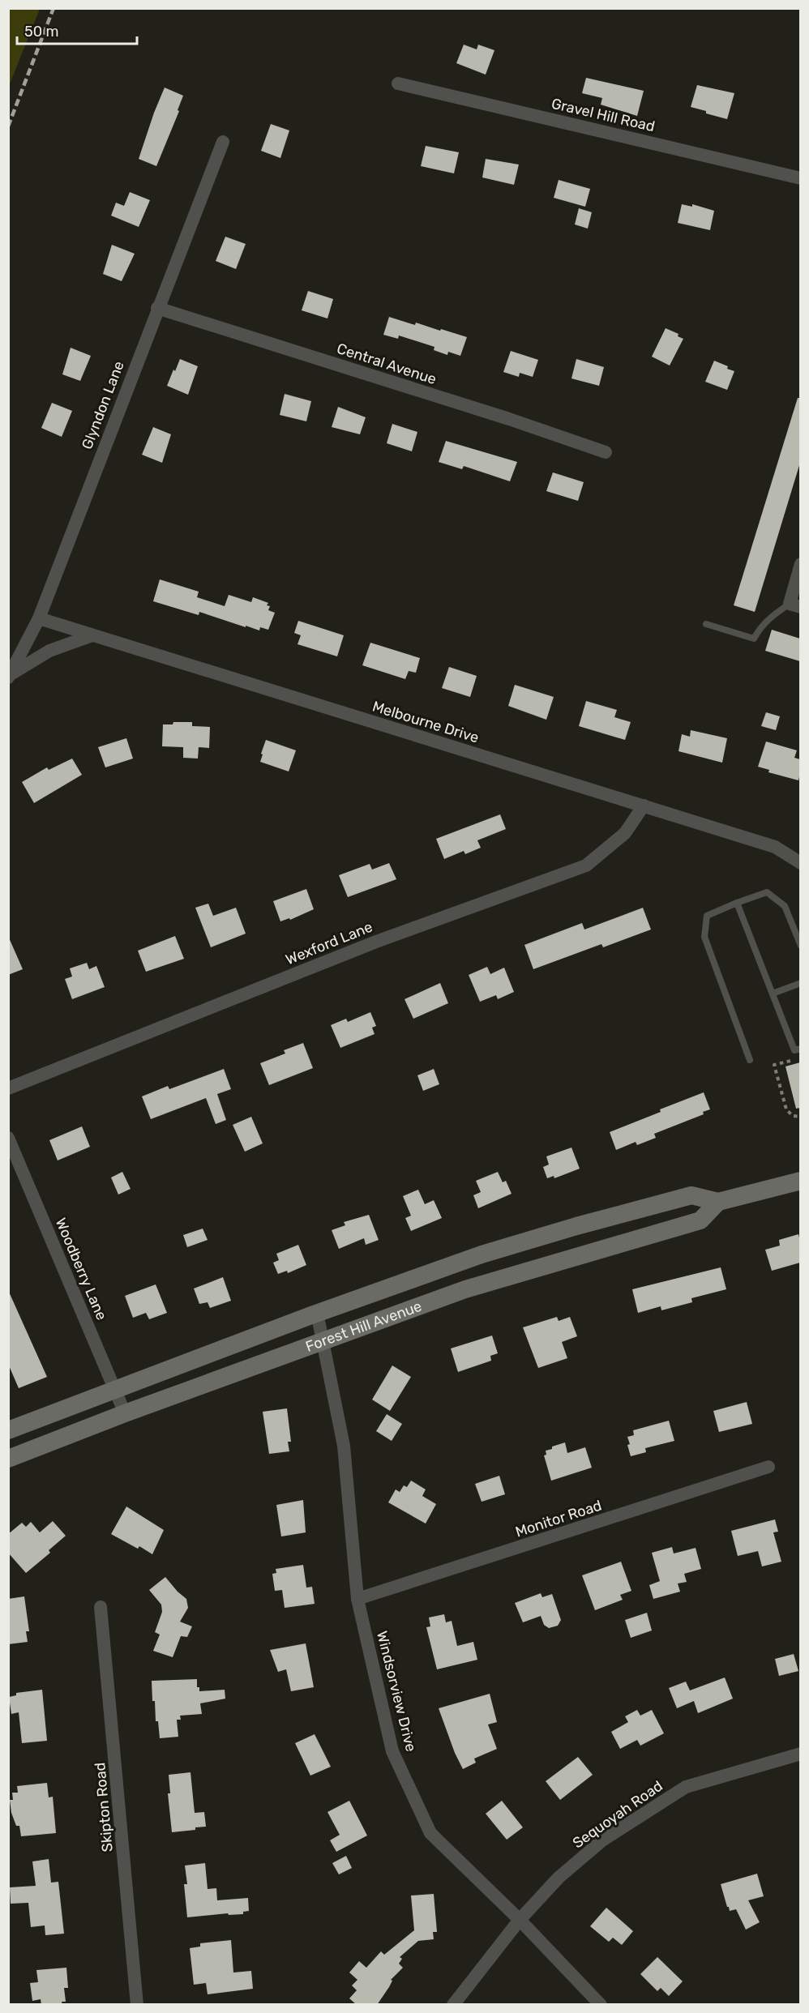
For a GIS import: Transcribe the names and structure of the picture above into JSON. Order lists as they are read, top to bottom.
{
  "streets": {
    "main road": ["Forest Hill Avenue"],
    "street": [
      "Gravel Hill Road",
      "Central Avenue",
      "Glyndon Lane",
      "Melbourne Drive",
      "Wexford Lane",
      "Woodberry Lane",
      "Monitor Road",
      "Windsorview Drive",
      "Skipton Road",
      "Sequoyah Road"
    ]
  },
  "crossings": [
    ["Central Avenue", "Glyndon Lane"],
    ["Glyndon Lane", "Melbourne Drive"],
    ["Melbourne Drive", "Wexford Lane"],
    ["Woodberry Lane", "Forest Hill Avenue"],
    ["Forest Hill Avenue", "Windsorview Drive"],
    ["Monitor Road", "Windsorview Drive"],
    ["Windsorview Drive", "Sequoyah Road"]
  ],
  "scale_bar": "50 m"
}
